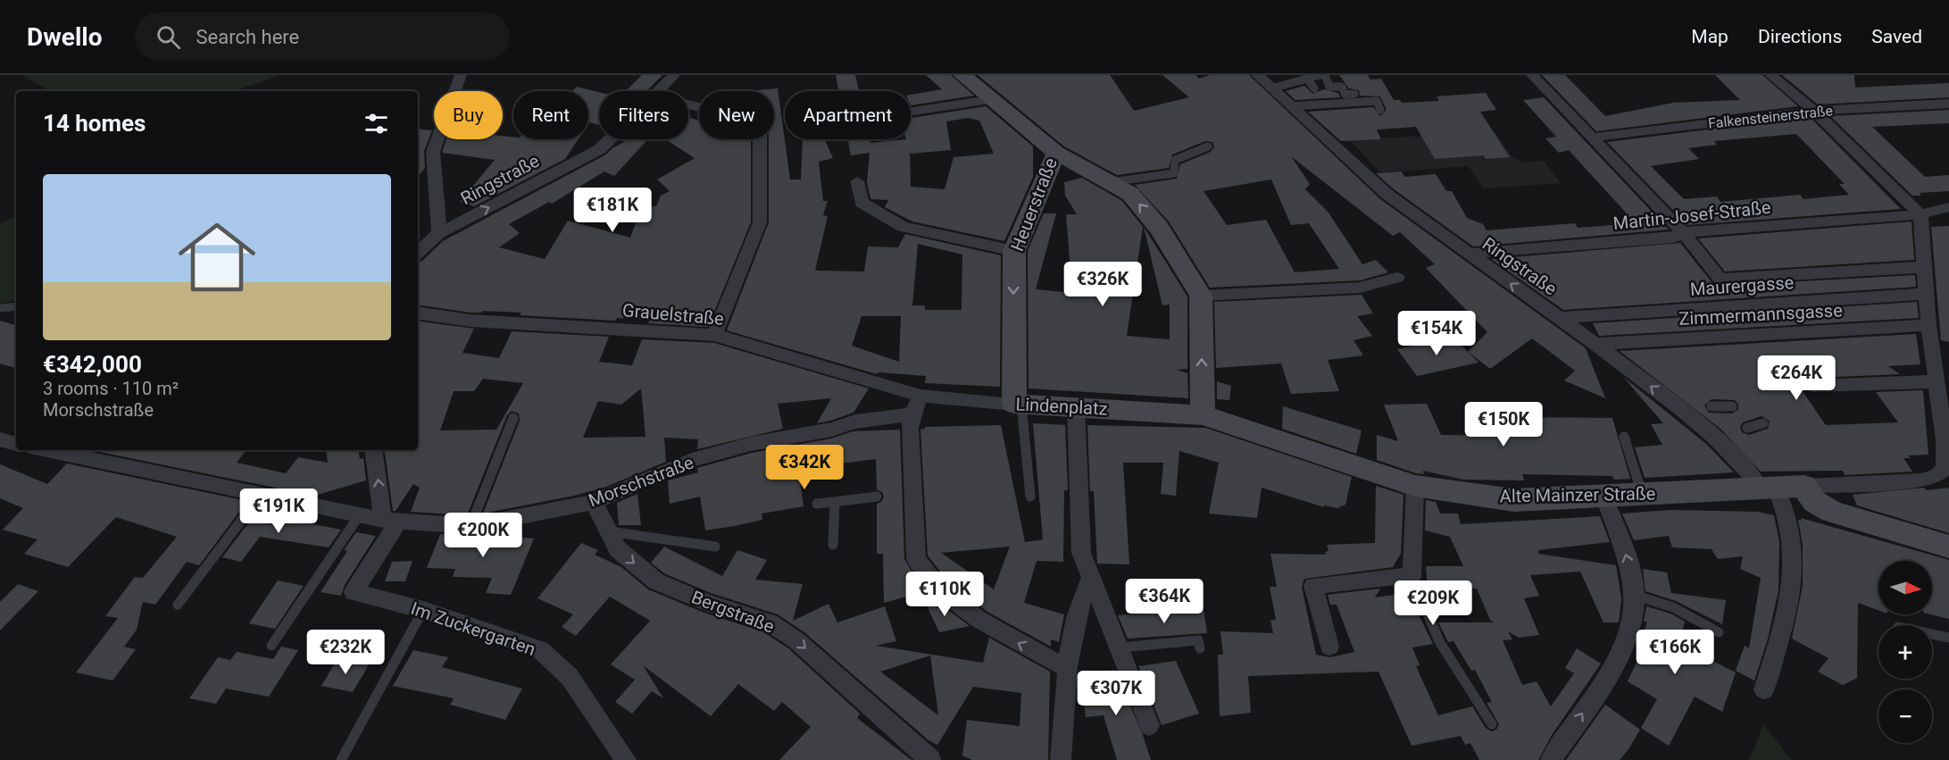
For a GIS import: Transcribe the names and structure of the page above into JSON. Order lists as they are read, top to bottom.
{
  "streets": {
    "street": [
      "Falkensteinerstraße",
      "Ringstraße",
      "Heuerstraße",
      "Martin-Josef-Straße",
      "Maurergasse",
      "Grauelstraße",
      "Zimmermannsgasse",
      "Lindenplatz",
      "Morschstraße",
      "Alte Mainzer Straße",
      "Bergstraße",
      "Im Zuckergarten"
    ]
  },
  "crossings": [
    ["Ringstraße", "Martin-Josef-Straße"],
    ["Ringstraße", "Maurergasse"],
    ["Ringstraße", "Zimmermannsgasse"],
    ["Ringstraße", "Alte Mainzer Straße"],
    ["Heuerstraße", "Lindenplatz"],
    ["Grauelstraße", "Lindenplatz"],
    ["Lindenplatz", "Alte Mainzer Straße"],
    ["Morschstraße", "Bergstraße"],
    ["Morschstraße", "Im Zuckergarten"]
  ],
  "one_way": ["Bergstraße"],
  "north": "right",
  "page": {
    "header": "Dwello",
    "search": "Search here",
    "nav": ["Map", "Directions", "Saved"],
    "chip": [
      "Buy",
      "Rent",
      "Filters",
      "New",
      "Apartment"
    ],
    "heading": "14 homes",
    "list": [
      {
        "name": "€342,000",
        "note": "3 rooms · 110 m² · Morschstraße"
      }
    ],
    "price": [
      "€181K",
      "€326K",
      "€154K",
      "€264K",
      "€150K",
      "€342K",
      "€191K",
      "€200K",
      "€110K",
      "€364K",
      "€209K",
      "€232K",
      "€166K",
      "€307K"
    ],
    "map_buttons": ["+", "−"]
  }
}
